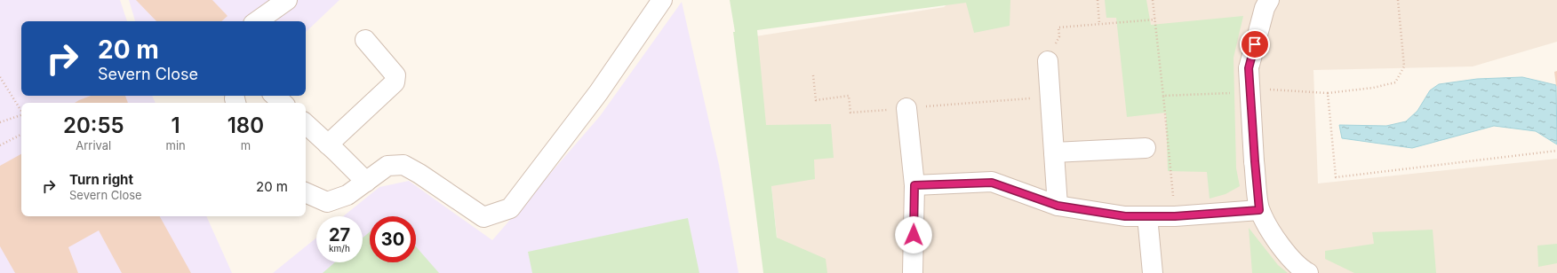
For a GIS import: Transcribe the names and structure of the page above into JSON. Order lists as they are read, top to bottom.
{
  "page": {
    "turn": ["20 m", "Severn Close"],
    "eta": [
      "20:55",
      "Arrival",
      "1",
      "min",
      "180",
      "m"
    ],
    "list": [
      {
        "name": "Turn right",
        "note": "Severn Close",
        "value": "20 m"
      }
    ],
    "speed": "27 km/h",
    "limit": "30"
  }
}
